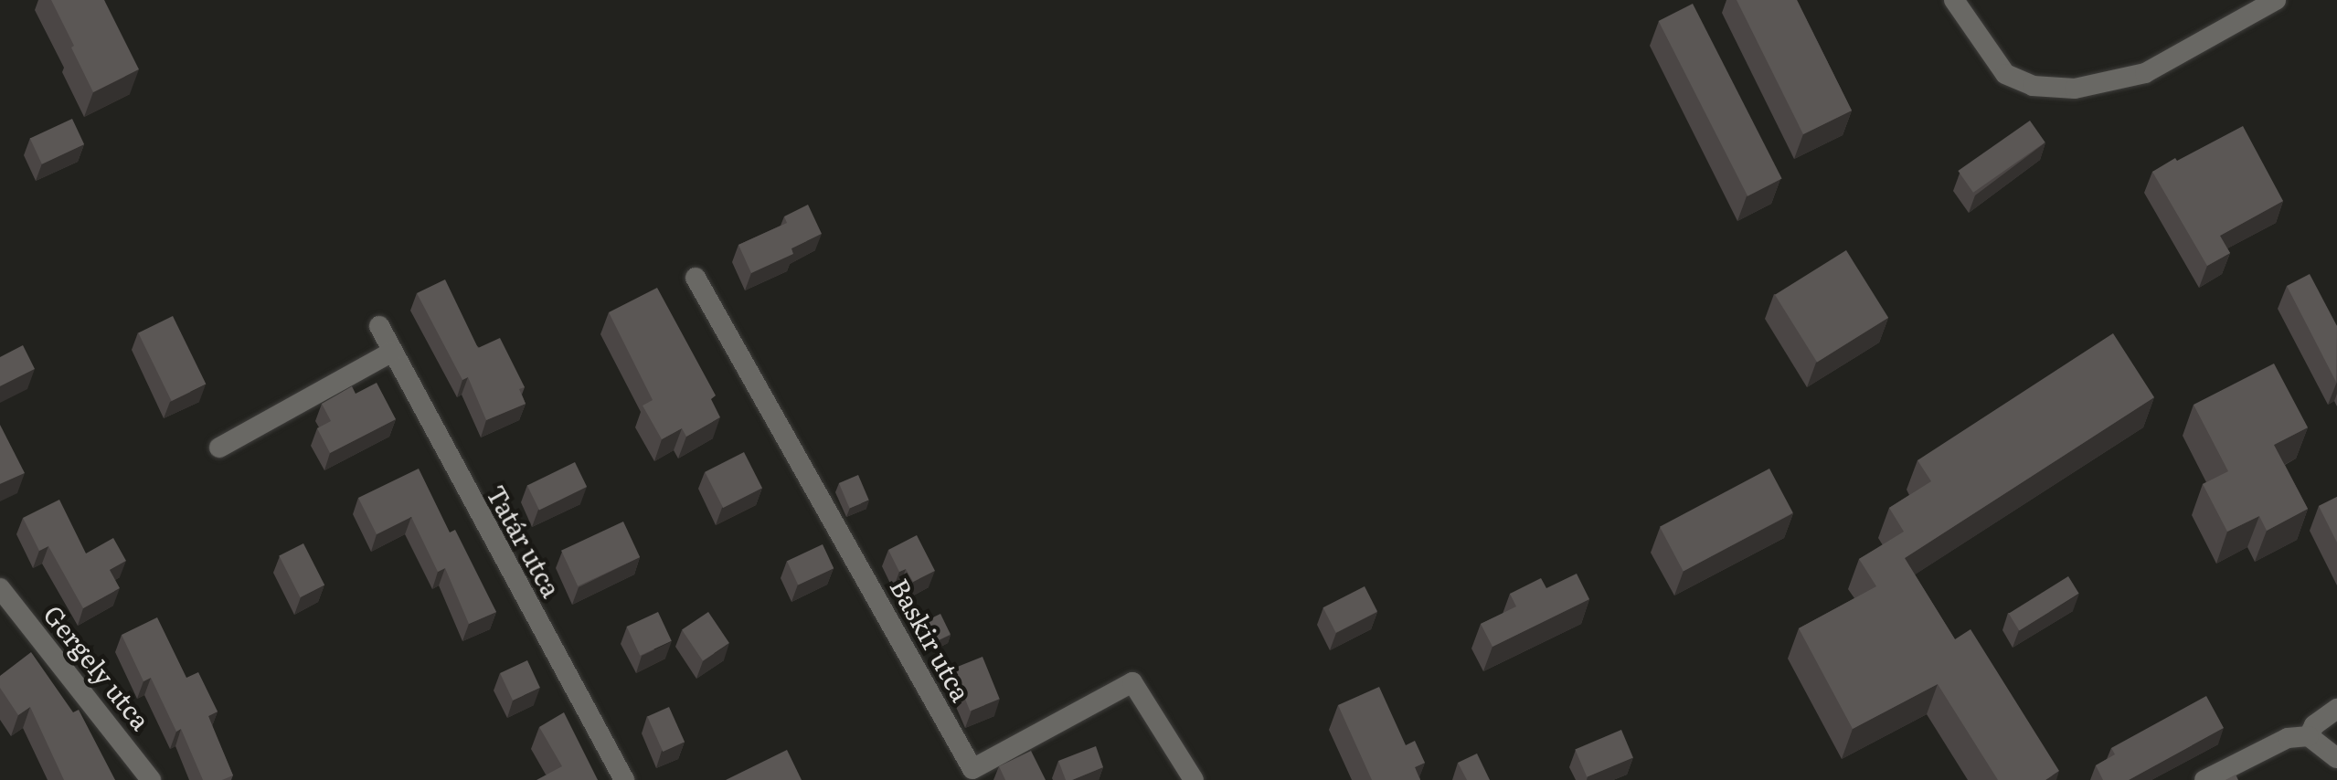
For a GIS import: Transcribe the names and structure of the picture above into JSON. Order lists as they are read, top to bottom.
{
  "streets": {
    "street": ["Tatár utca", "Baskir utca", "Gergely utca"]
  }
}
